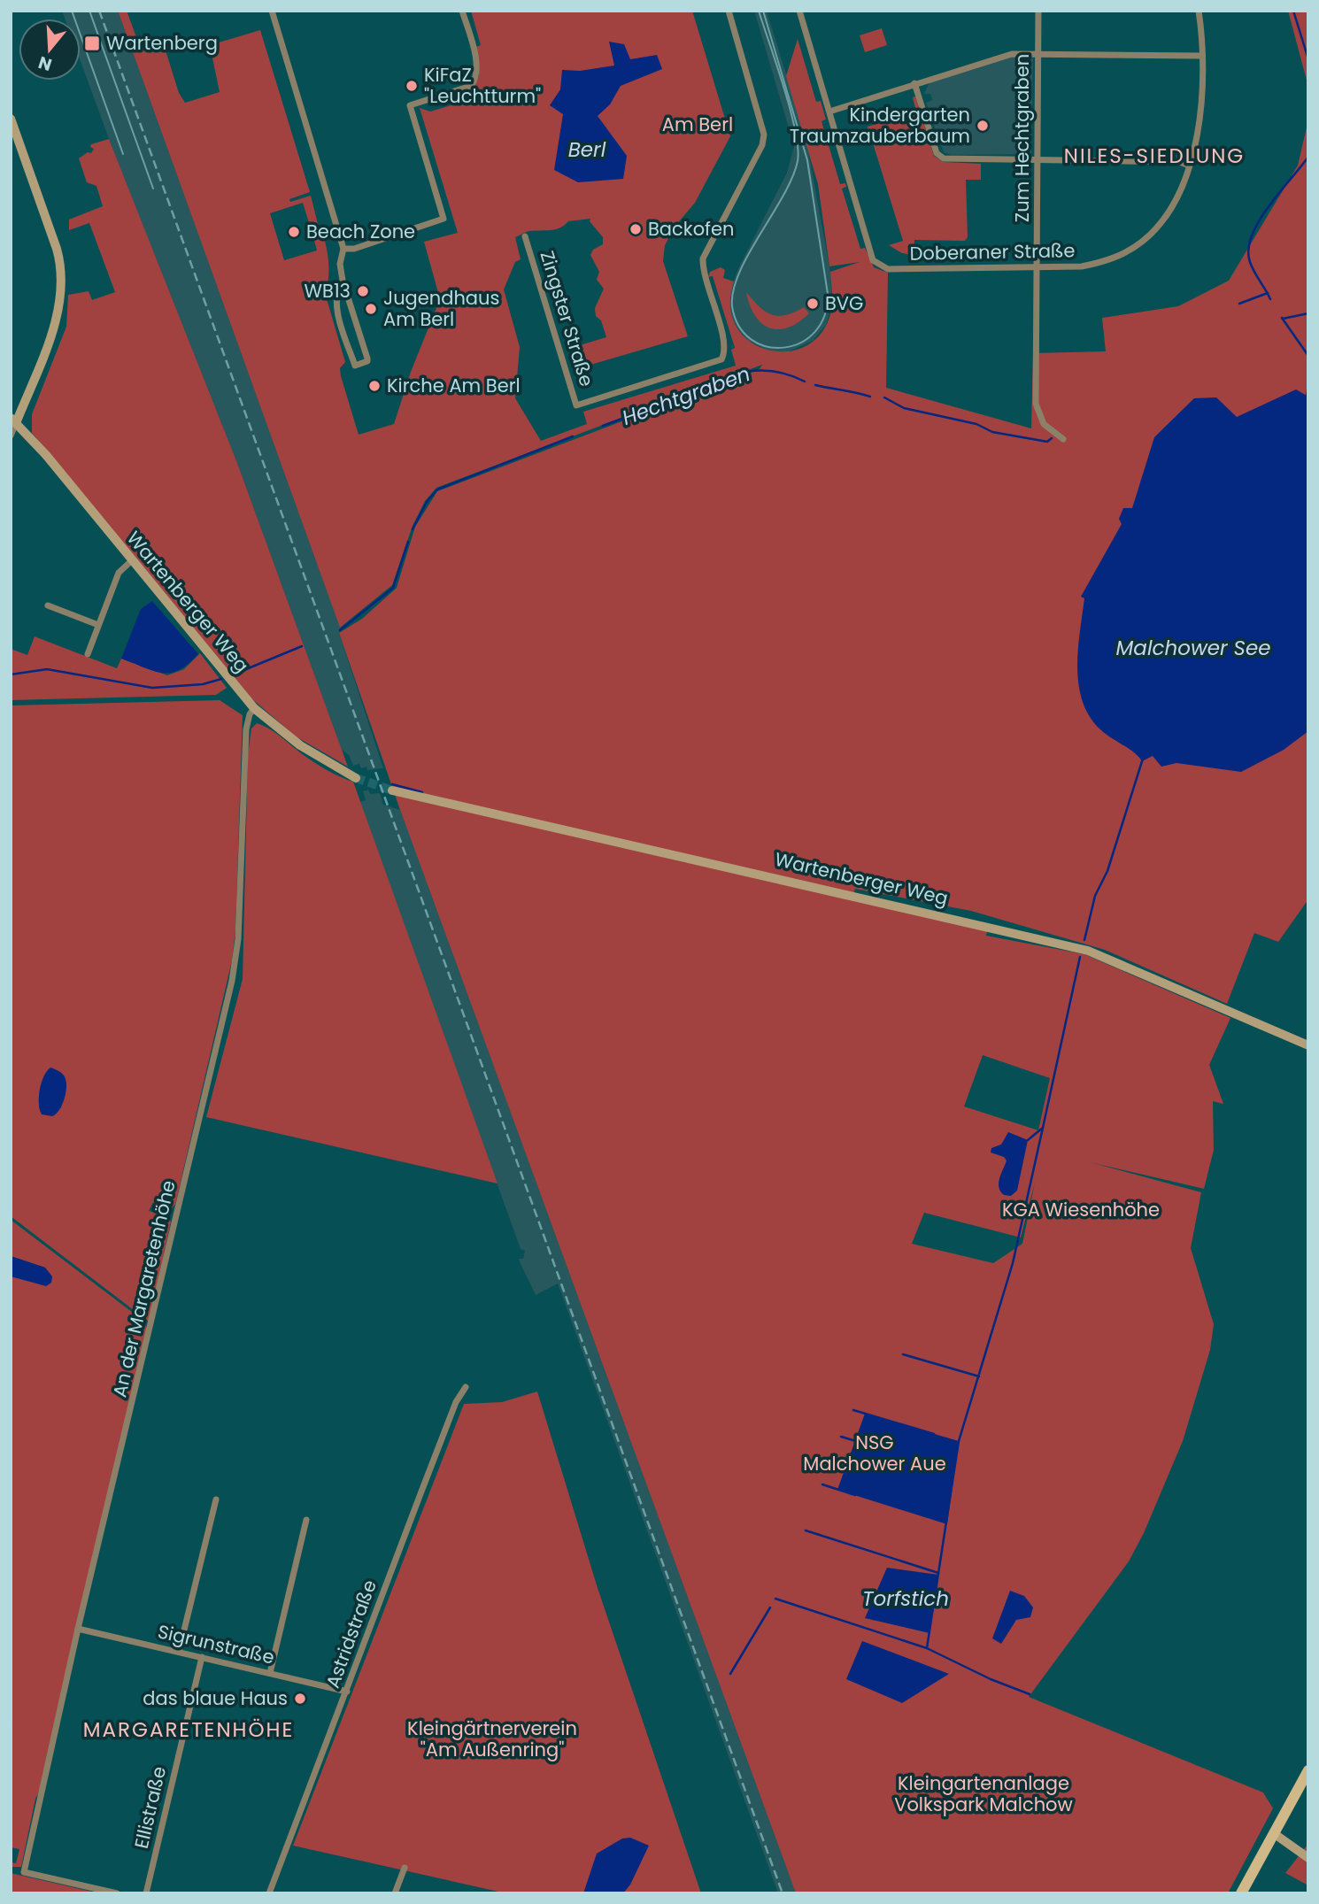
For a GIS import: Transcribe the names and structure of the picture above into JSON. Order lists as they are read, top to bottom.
{
  "streets": {
    "main road": ["Wartenberger Weg"],
    "street": [
      "Zum Hechtgraben",
      "Doberaner Straße",
      "Zingster Straße",
      "An der Margaretenhöhe",
      "Astridstraße",
      "Sigrunstraße",
      "Ellistraße"
    ]
  },
  "crossings": [
    ["Zum Hechtgraben", "Doberaner Straße"],
    ["Wartenberger Weg", "An der Margaretenhöhe"],
    ["An der Margaretenhöhe", "Sigrunstraße"],
    ["Astridstraße", "Sigrunstraße"],
    ["Sigrunstraße", "Ellistraße"]
  ],
  "districts": ["NILES-SIEDLUNG", "MARGARETENHÖHE"],
  "water": [
    "Berl",
    "Hechtgraben",
    "Malchower See",
    "Torfstich"
  ],
  "parks": [
    "Am Berl",
    "KGA Wiesenhöhe",
    "NSG Malchower Aue",
    "Kleingärtnerverein \"Am Außenring\"",
    "Kleingartenanlage Volkspark Malchow"
  ],
  "places": {
    "transit": ["Wartenberg"],
    "other": [
      "KiFaZ \"Leuchtturm\"",
      "Kindergarten Traumzauberbaum",
      "Backofen",
      "Beach Zone",
      "WB13",
      "BVG",
      "Jugendhaus Am Berl",
      "Kirche Am Berl",
      "das blaue Haus"
    ]
  },
  "north": "bottom"
}
